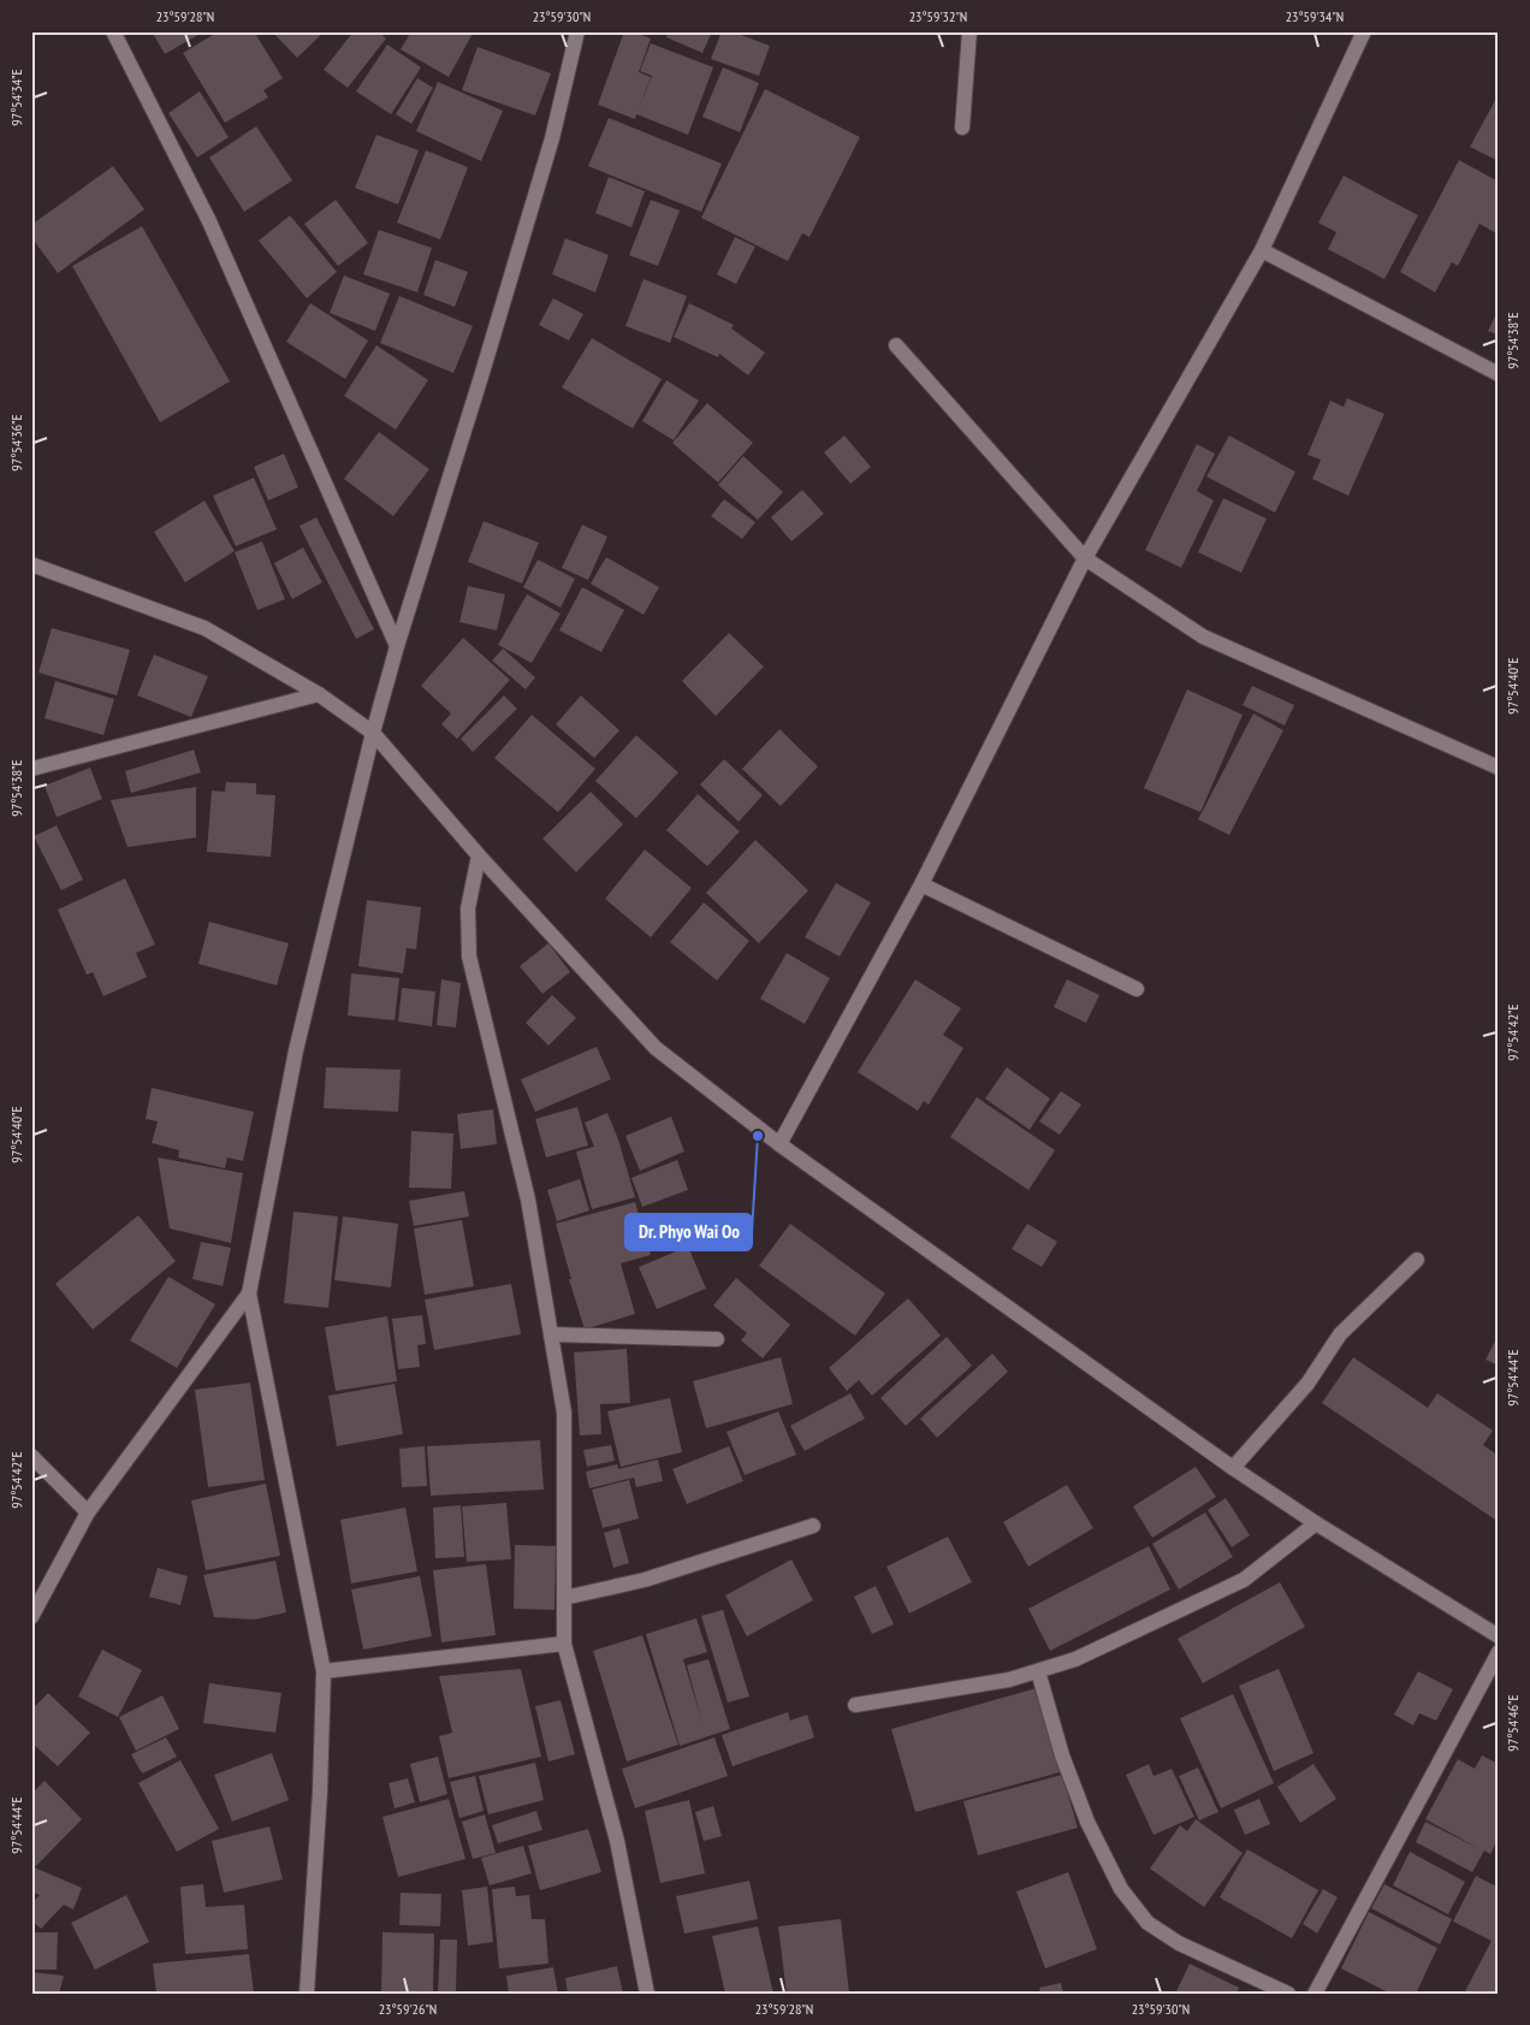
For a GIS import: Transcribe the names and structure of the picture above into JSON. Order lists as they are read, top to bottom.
{
  "places": ["Dr. Phyo Wai Oo"],
  "coordinates": [
    "23°59'28\"N",
    "23°59'30\"N",
    "23°59'32\"N",
    "23°59'34\"N",
    "97°54'34\"E",
    "97°54'38\"E",
    "97°54'36\"E",
    "97°54'40\"E",
    "97°54'42\"E",
    "97°54'44\"E",
    "97°54'46\"E",
    "23°59'26\"N"
  ]
}
